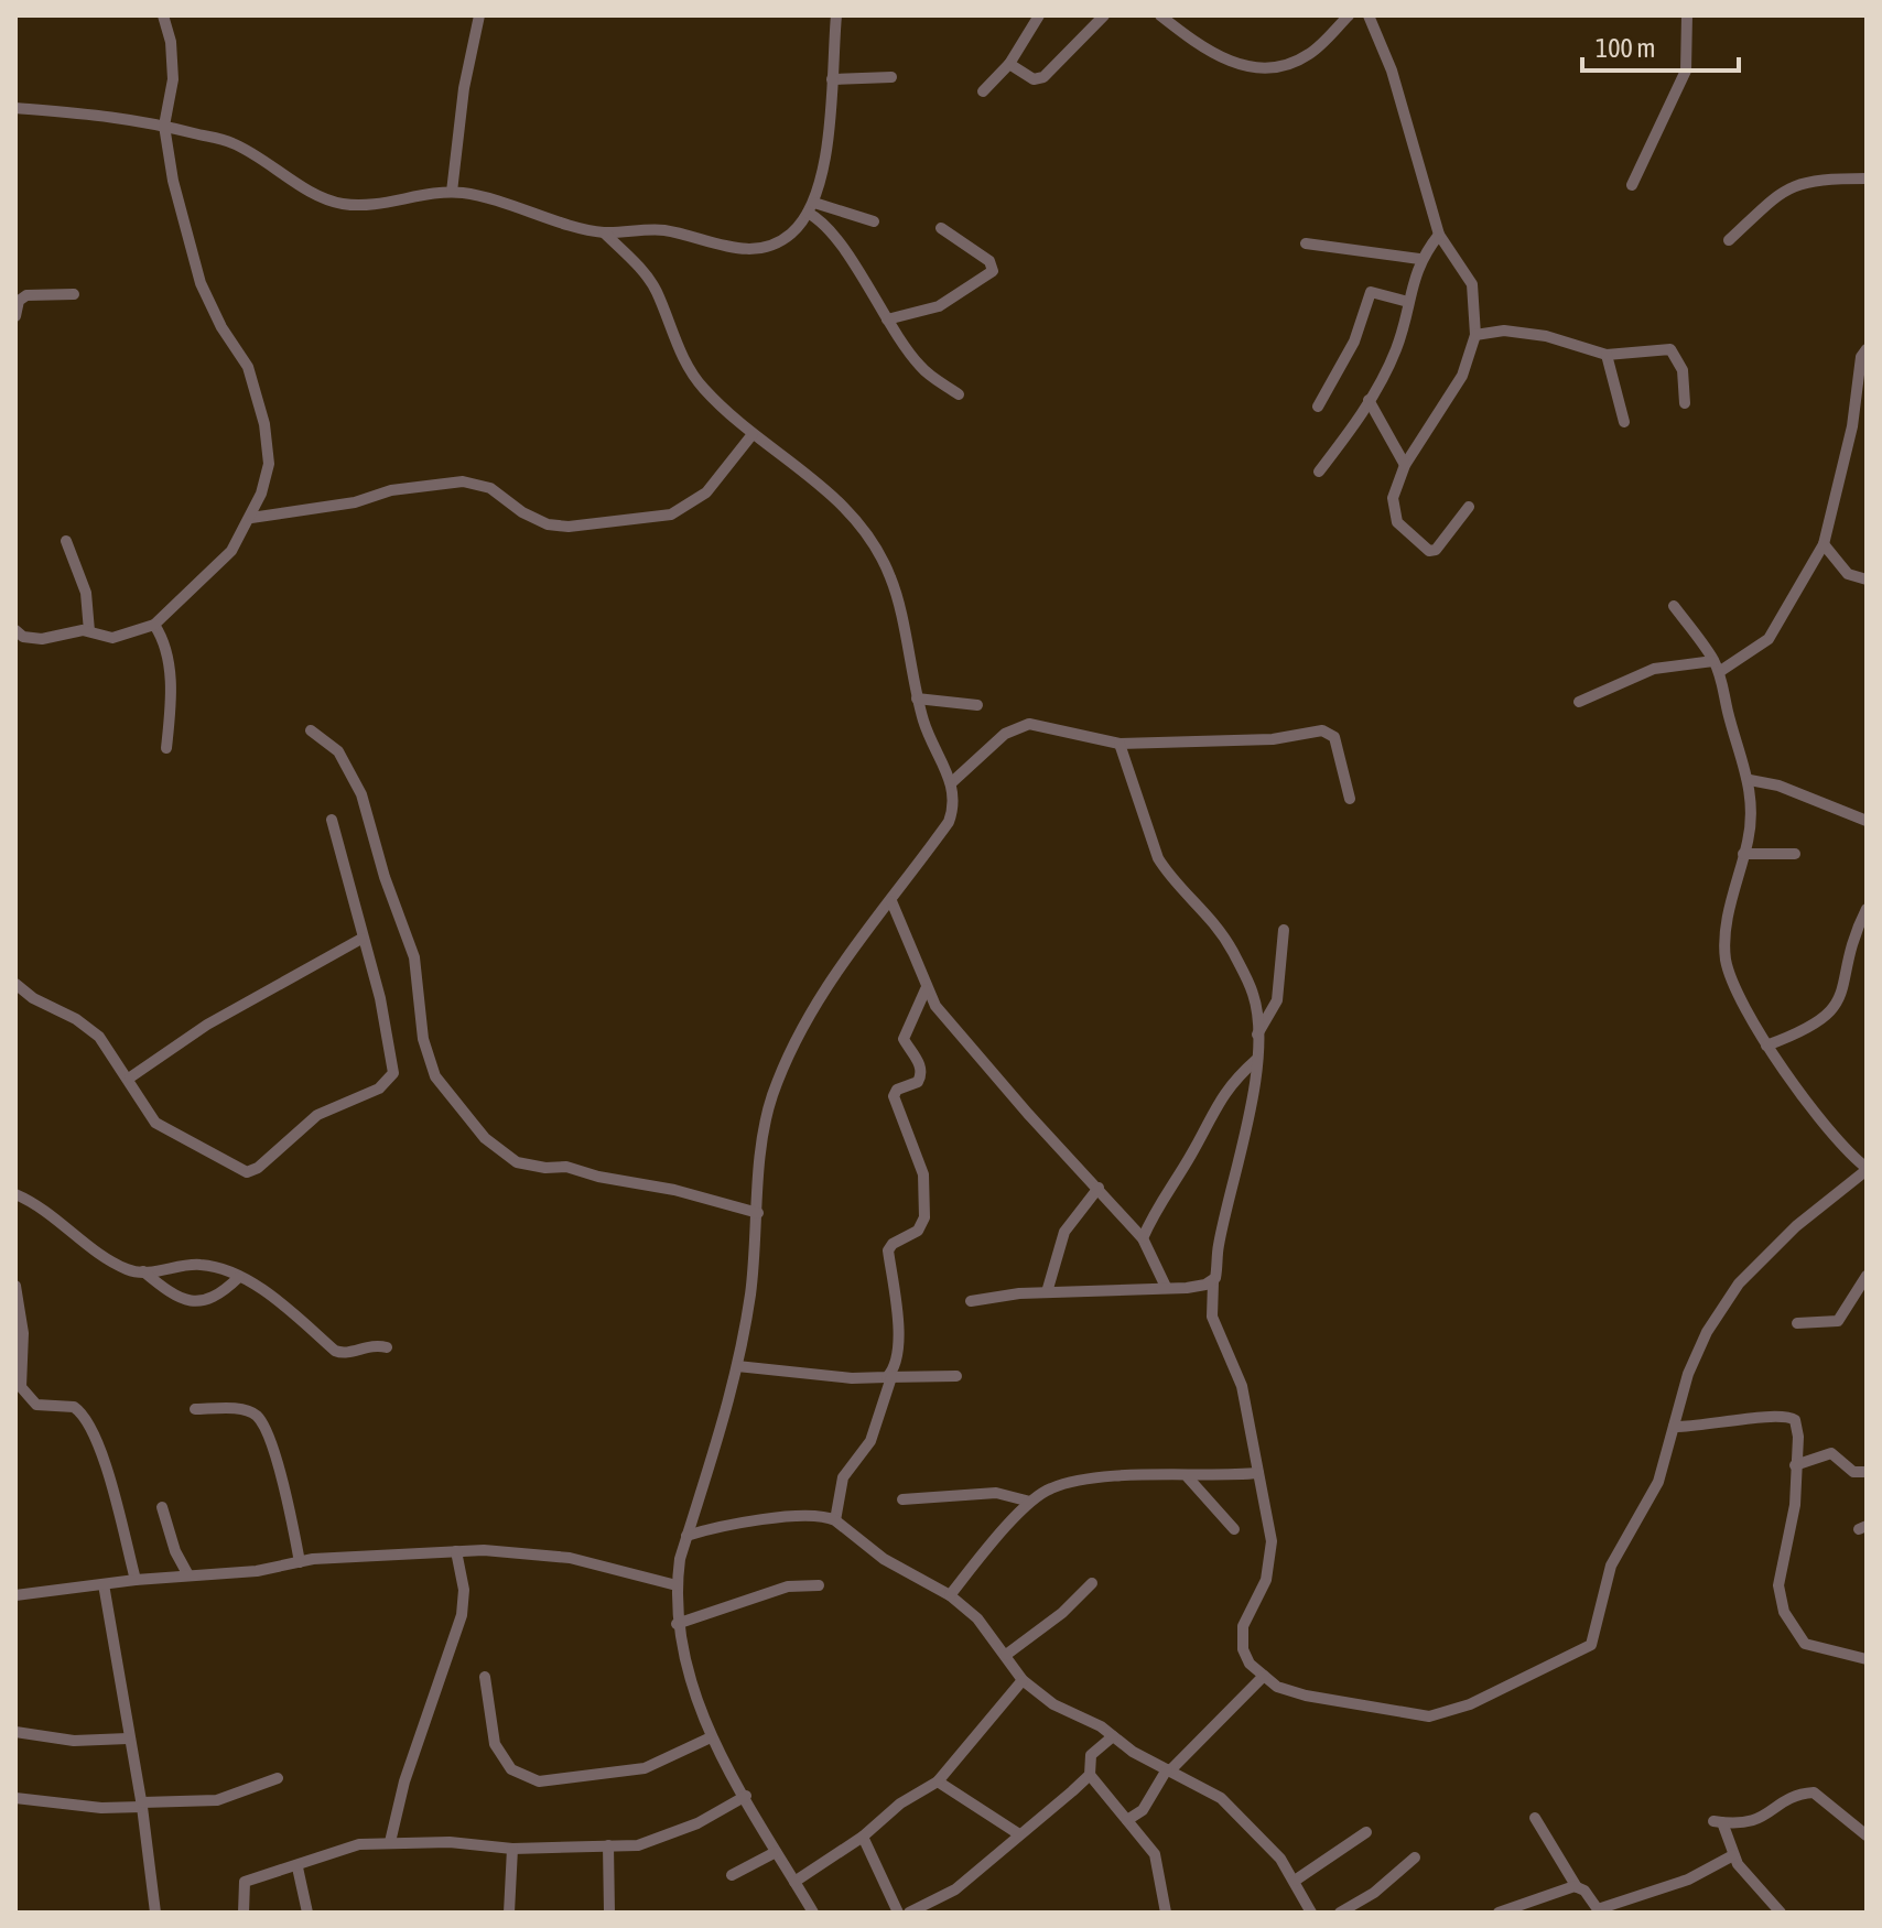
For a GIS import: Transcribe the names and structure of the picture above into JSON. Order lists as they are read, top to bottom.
{
  "scale_bar": "100 m"
}
